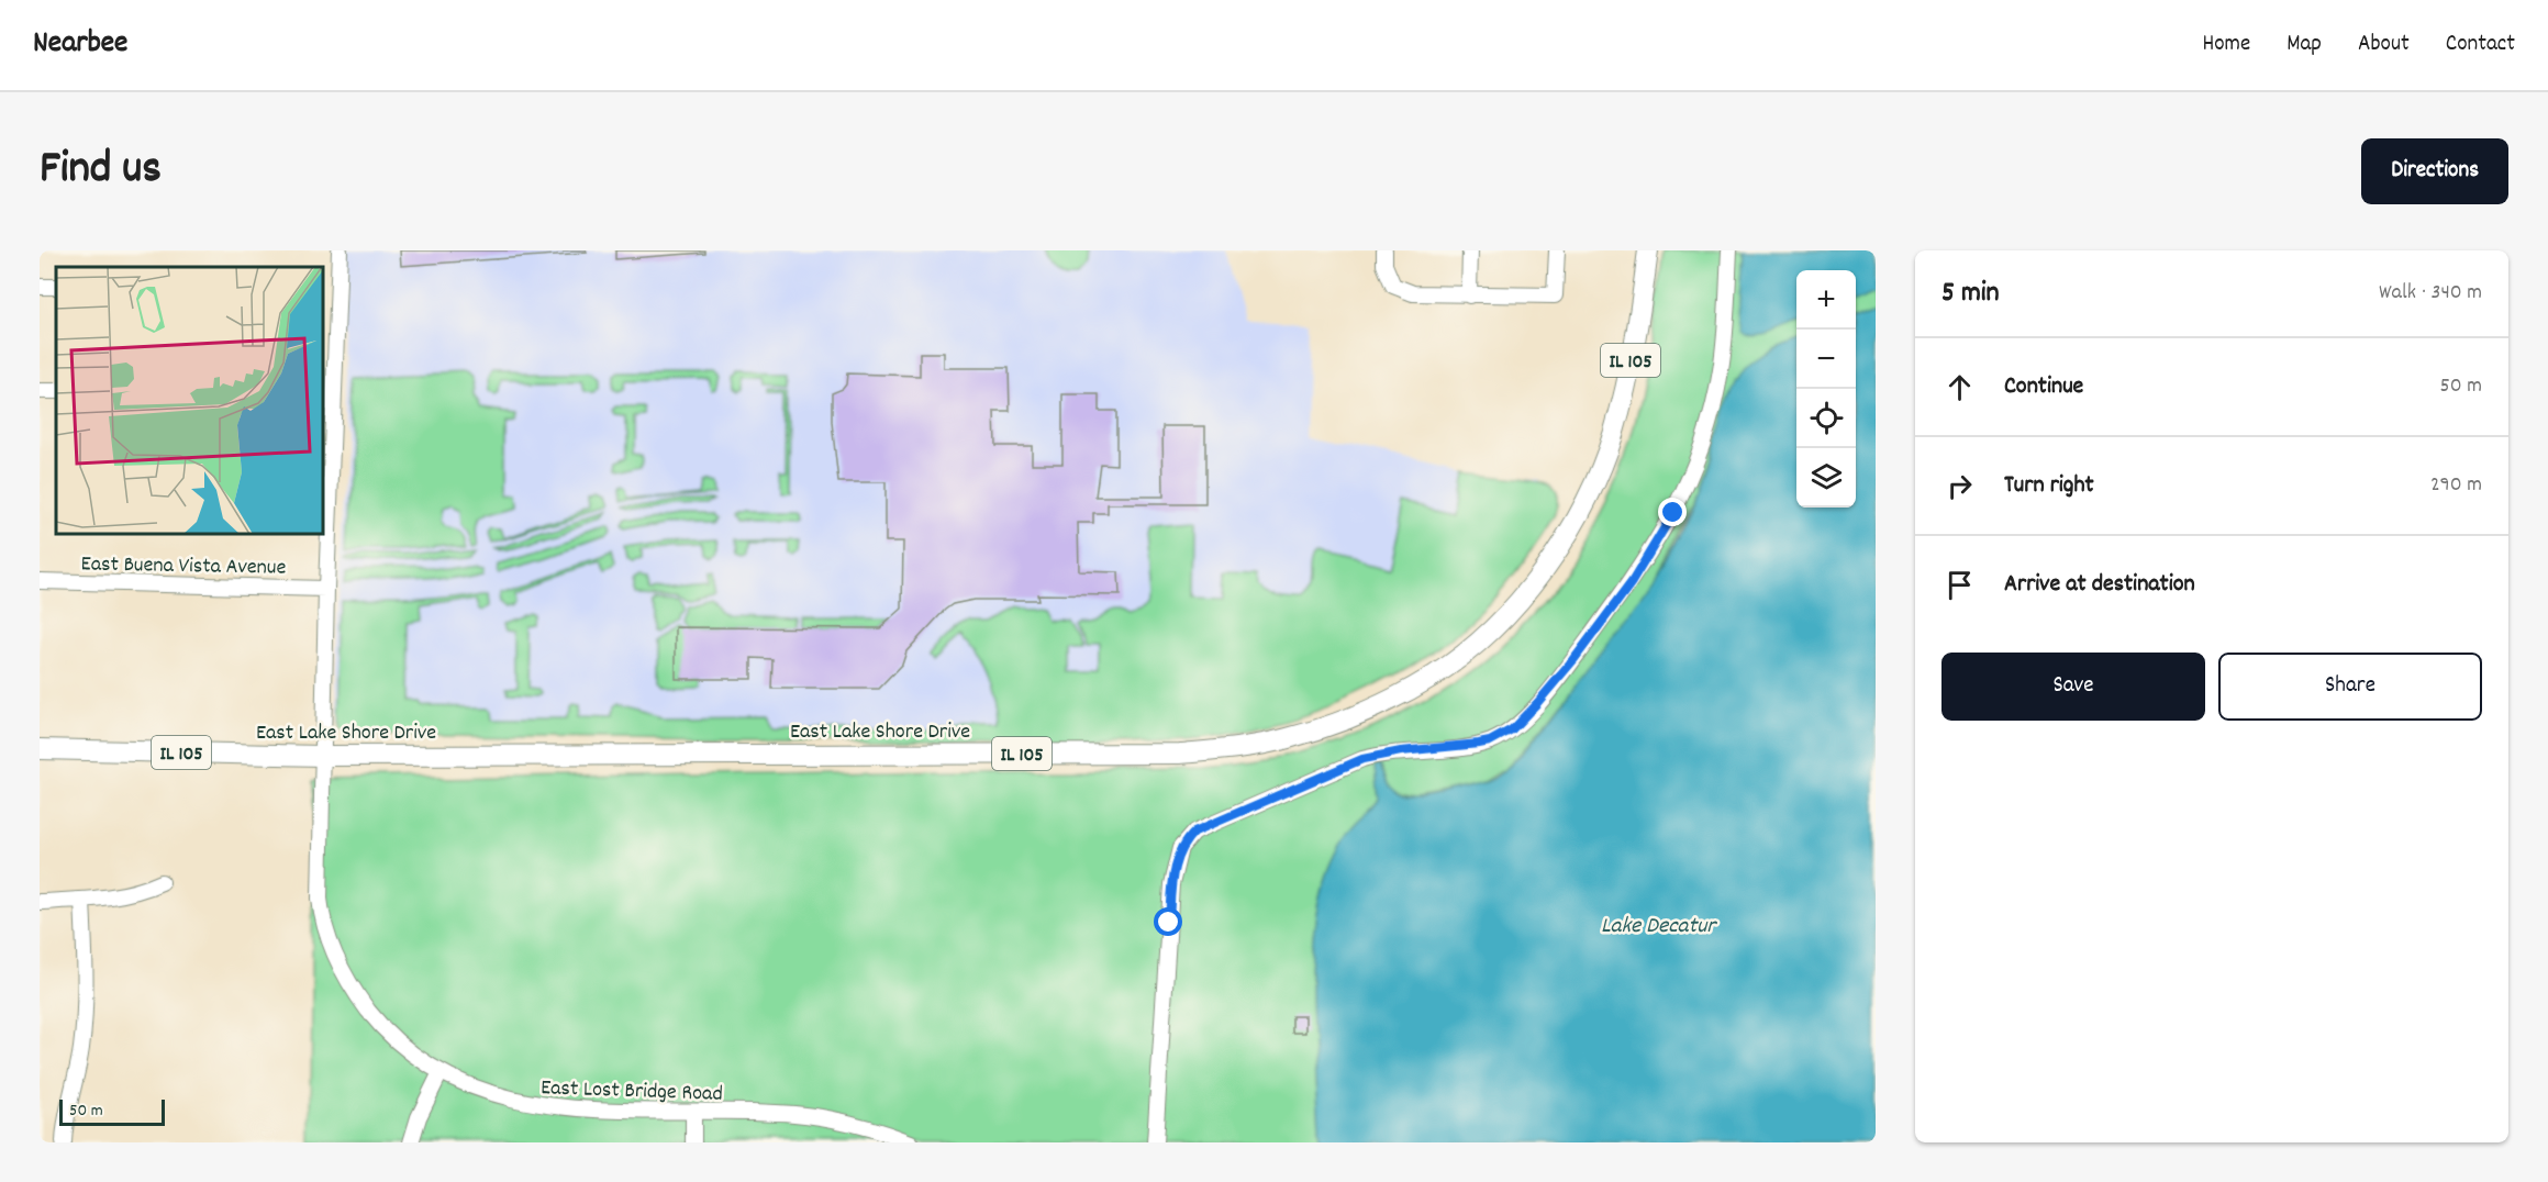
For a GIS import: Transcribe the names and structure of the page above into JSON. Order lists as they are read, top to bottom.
{
  "streets": {
    "main road": ["IL 105", "East Lake Shore Drive"],
    "street": ["East Buena Vista Avenue", "East Lost Bridge Road"]
  },
  "crossings": [
    ["East Buena Vista Avenue", "East Lost Bridge Road"],
    ["East Lake Shore Drive", "East Lost Bridge Road"]
  ],
  "water": ["Lake Decatur"],
  "scale_bar": "50 m",
  "page": {
    "header": "Nearbee",
    "nav": [
      "Home",
      "Map",
      "About",
      "Contact"
    ],
    "title": "Find us",
    "buttons": [
      "Directions",
      ["Save", "Share"]
    ],
    "heading": ["5 min", "Walk · 340 m"],
    "map_buttons": ["+", "−"],
    "list": [
      ["Continue", "50 m"],
      ["Turn right", "290 m"],
      "Arrive at destination"
    ],
    "scale": "50 m"
  }
}
